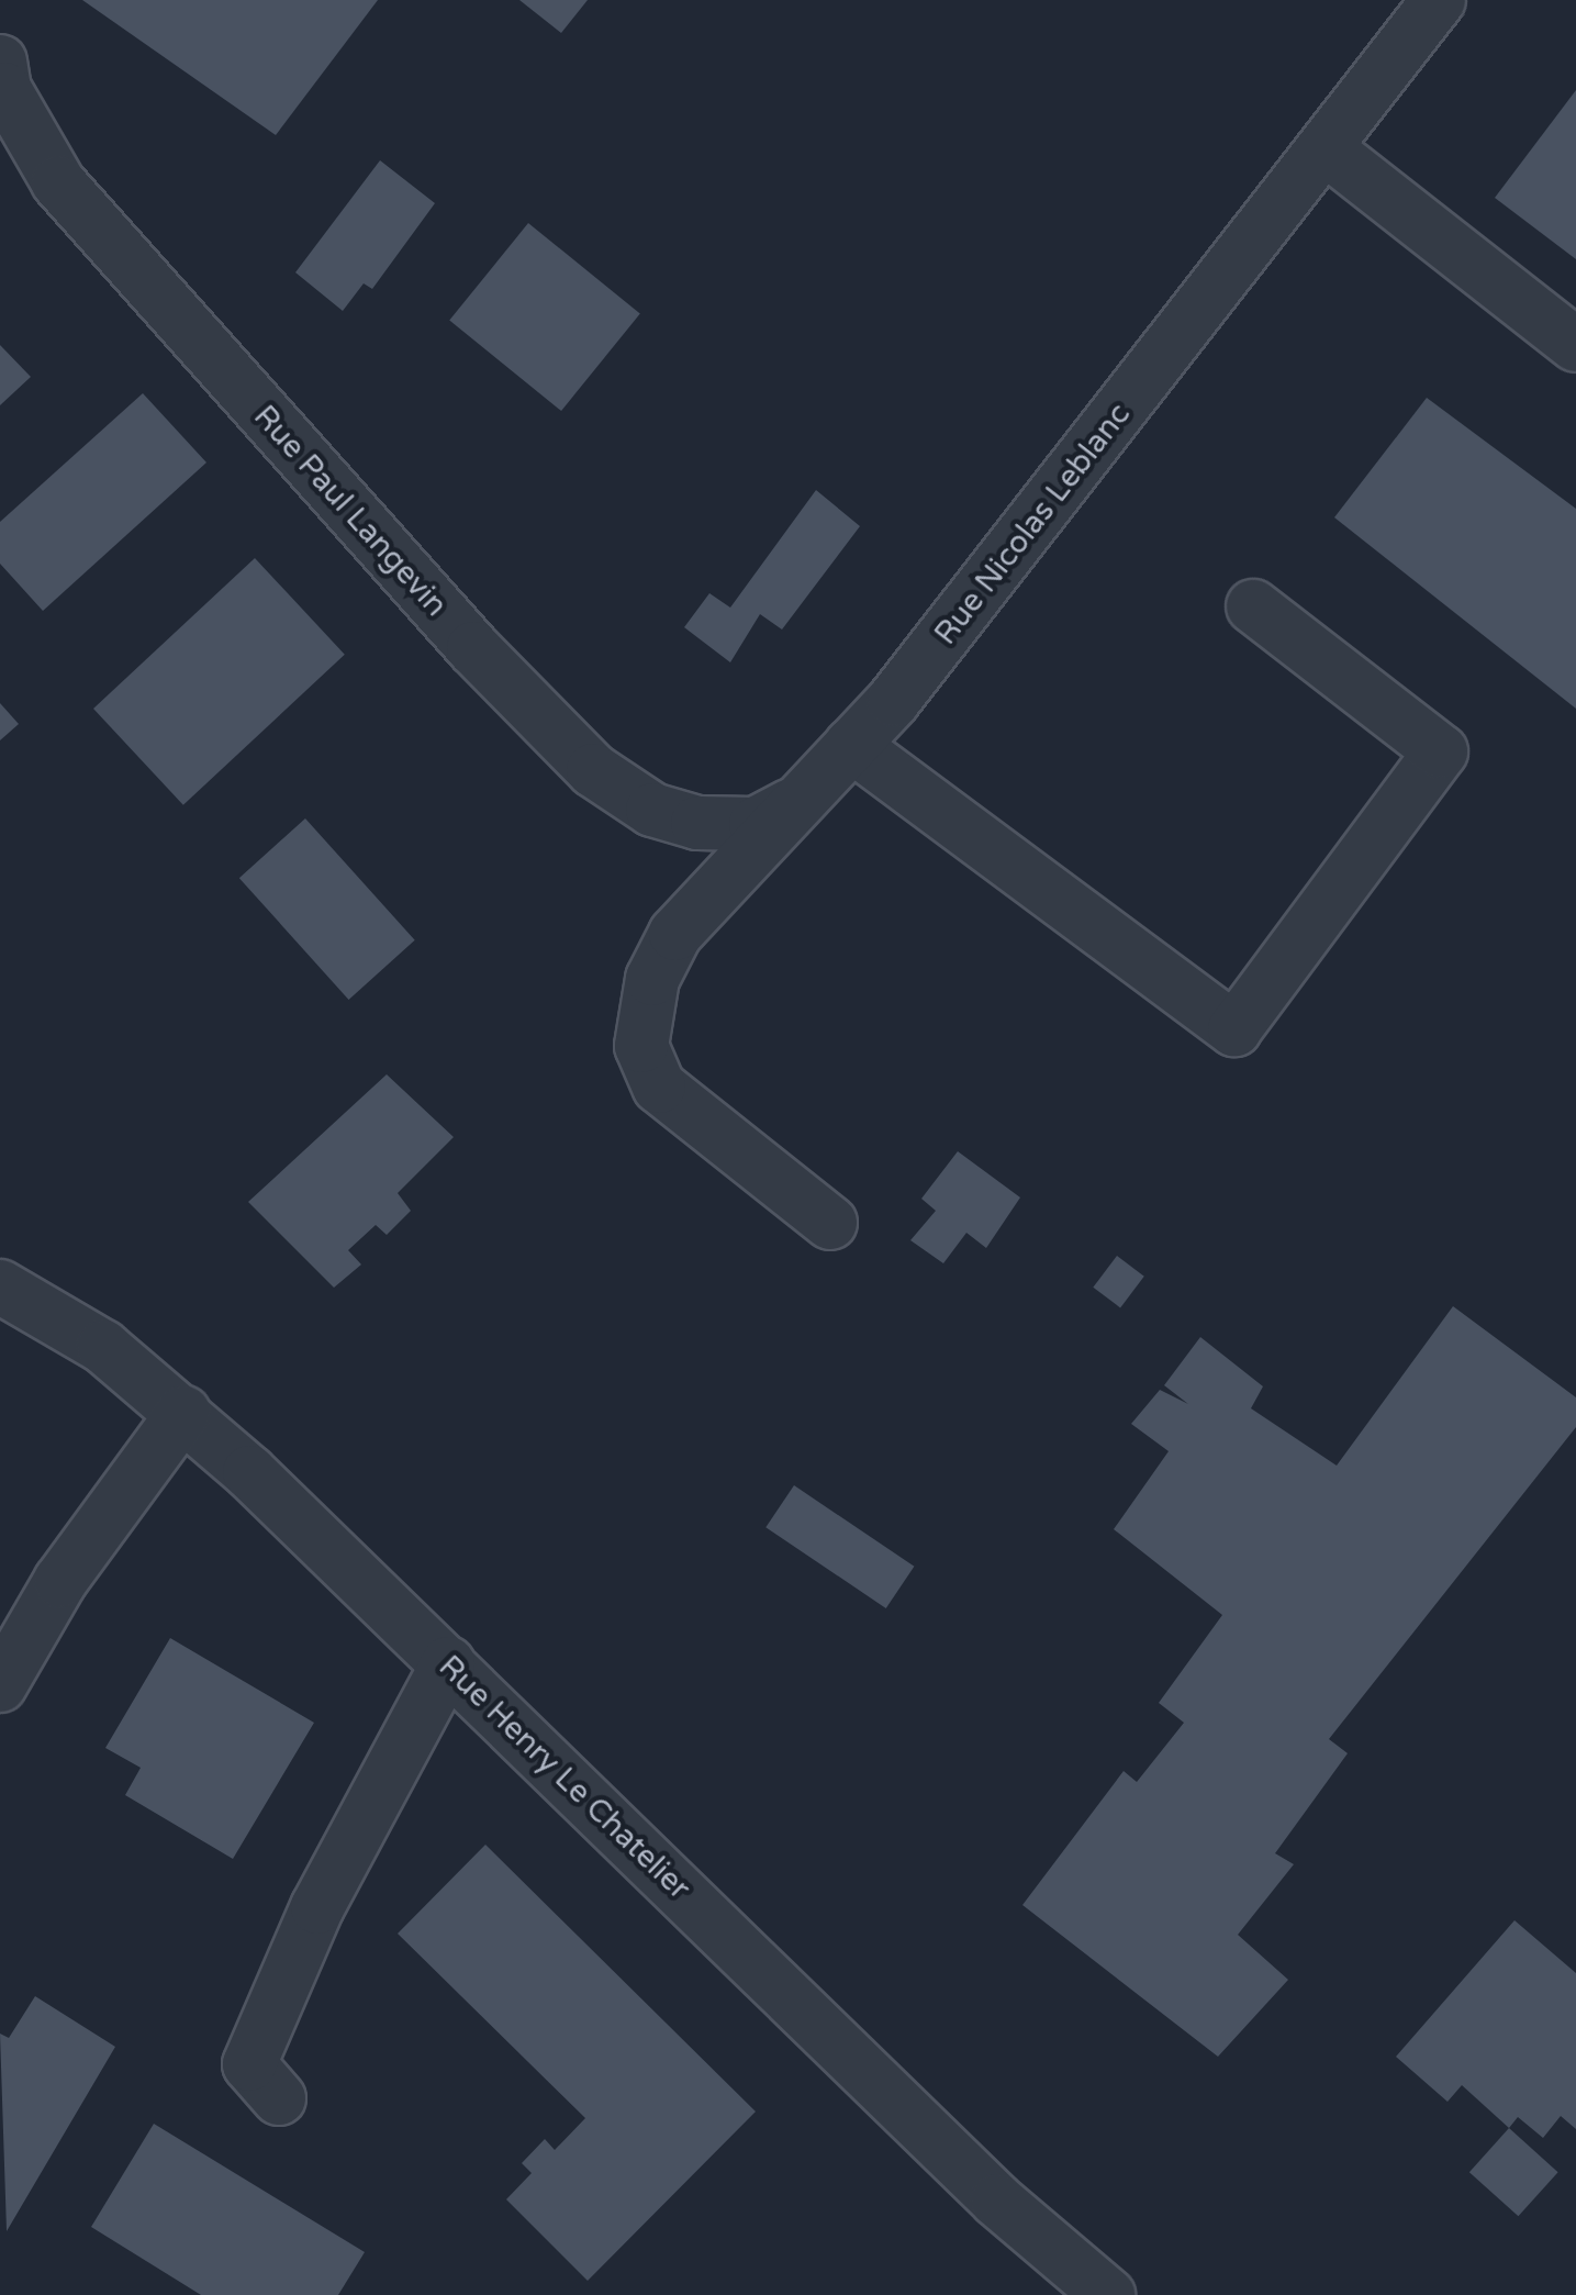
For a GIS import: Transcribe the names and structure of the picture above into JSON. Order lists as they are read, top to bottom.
{
  "streets": {
    "street": ["Rue Paul Langevin", "Rue Nicolas Leblanc", "Rue Henry Le Chatelier"]
  },
  "crossings": [
    ["Rue Paul Langevin", "Rue Nicolas Leblanc"]
  ]
}
